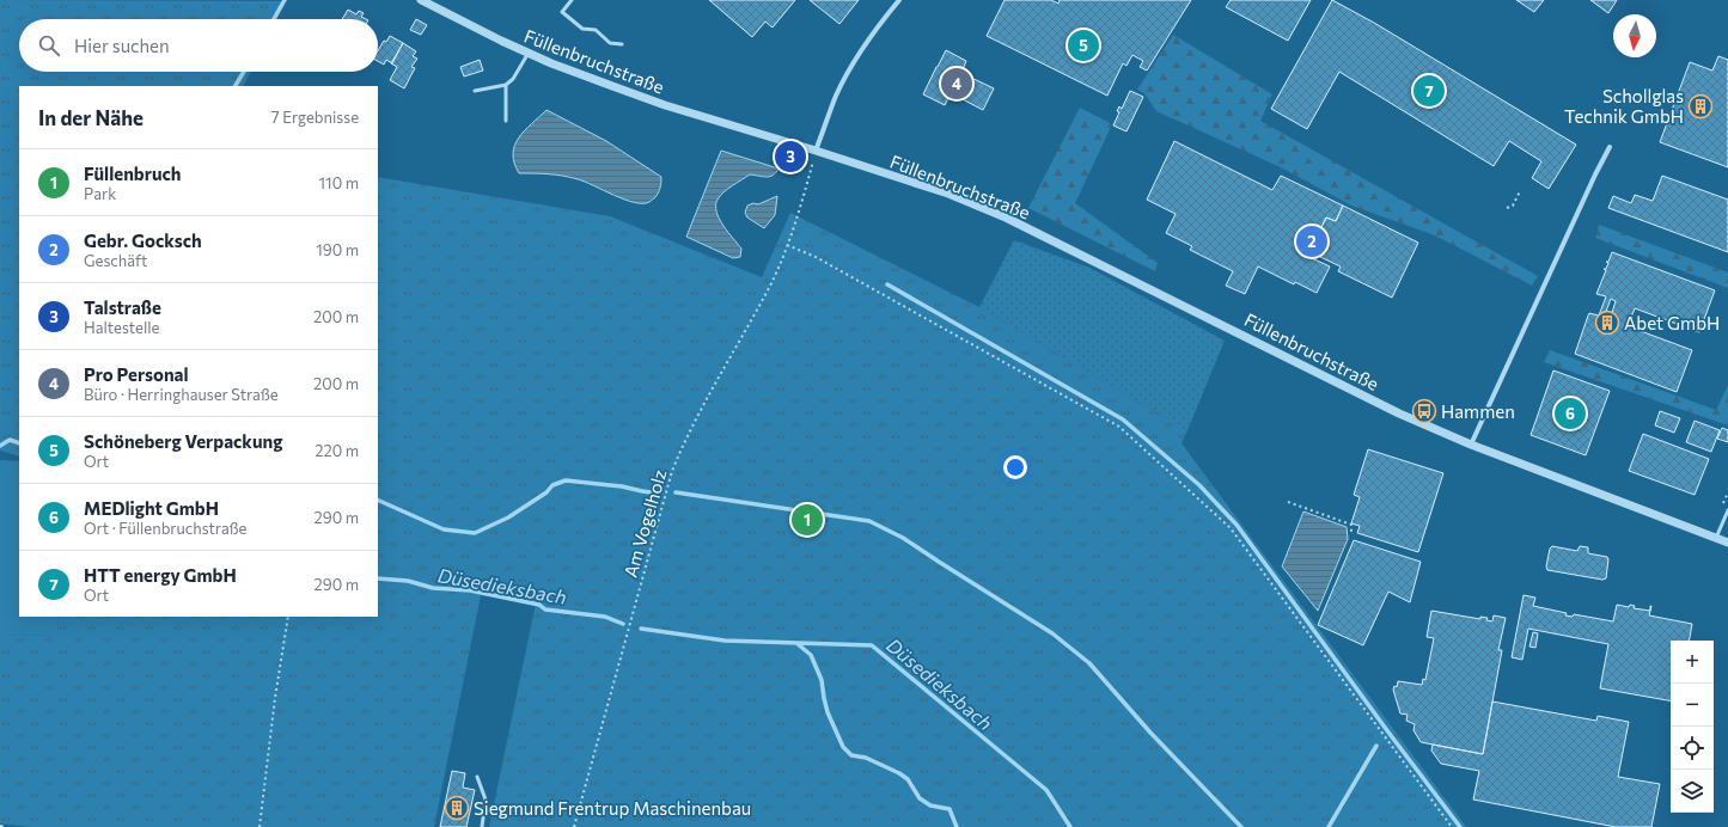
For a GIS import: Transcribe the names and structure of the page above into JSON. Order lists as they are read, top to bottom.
{
  "streets": {
    "street": ["Füllenbruchstraße"],
    "path": ["Am Vogelholz"]
  },
  "crossings": [
    ["Füllenbruchstraße", "Am Vogelholz"]
  ],
  "water": ["Düsedieksbach"],
  "places": {
    "building": ["Schollglas Technik GmbH", "Abet GmbH", "Siegmund Frentrup Maschinenbau"],
    "bus stop": ["Hammen"]
  },
  "north": "bottom",
  "page": {
    "search": "Hier suchen",
    "pins": [
      "5",
      "4",
      "7",
      "3",
      "2",
      "6",
      "1"
    ],
    "heading": ["In der Nähe", "7 Ergebnisse"],
    "list": [
      {
        "mark": "1",
        "name": "Füllenbruch",
        "note": "Park",
        "value": "110 m"
      },
      {
        "mark": "2",
        "name": "Gebr. Gocksch",
        "note": "Geschäft",
        "value": "190 m"
      },
      {
        "mark": "3",
        "name": "Talstraße",
        "note": "Haltestelle",
        "value": "200 m"
      },
      {
        "mark": "4",
        "name": "Pro Personal",
        "note": "Büro · Herringhauser Straße",
        "value": "200 m"
      },
      {
        "mark": "5",
        "name": "Schöneberg Verpackung",
        "note": "Ort",
        "value": "220 m"
      },
      {
        "mark": "6",
        "name": "MEDlight GmbH",
        "note": "Ort · Füllenbruchstraße",
        "value": "290 m"
      },
      {
        "mark": "7",
        "name": "HTT energy GmbH",
        "note": "Ort",
        "value": "290 m"
      }
    ],
    "map_buttons": ["+", "−"]
  }
}
